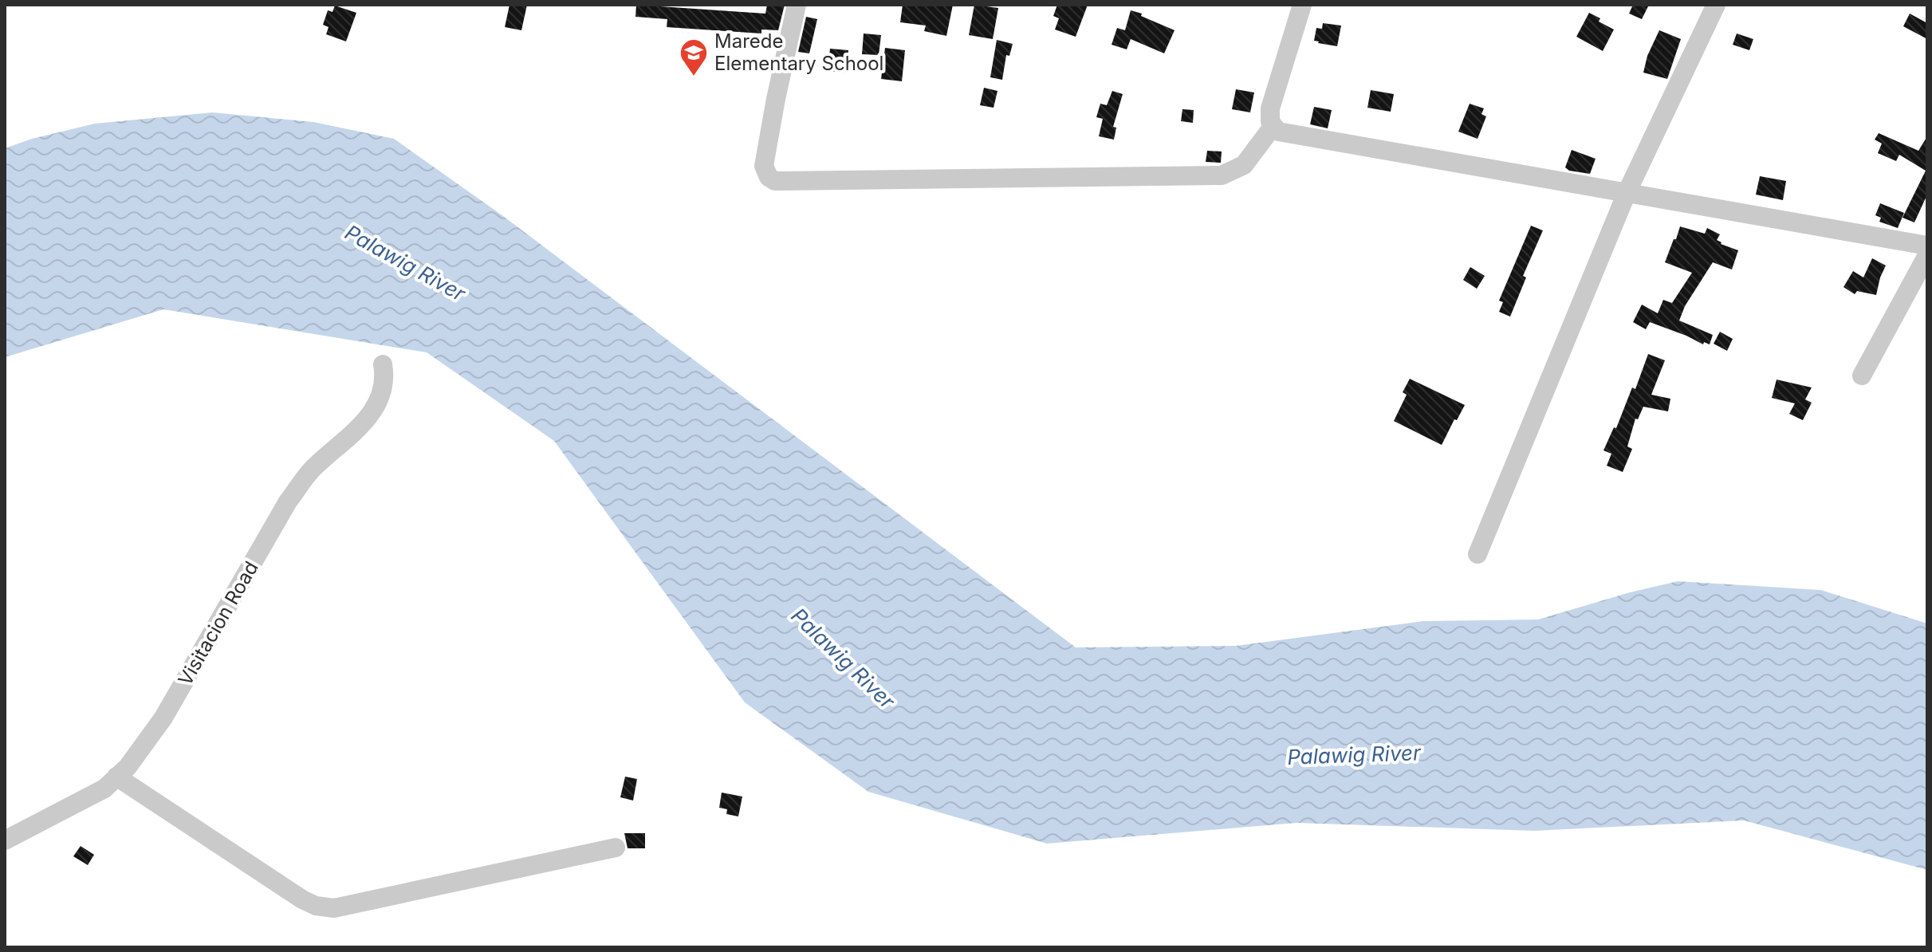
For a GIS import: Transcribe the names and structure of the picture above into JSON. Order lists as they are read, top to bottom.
{
  "streets": {
    "street": ["Visitacion Road"]
  },
  "water": ["Palawig River"],
  "places": {
    "school or university": ["Marede Elementary School"]
  }
}
